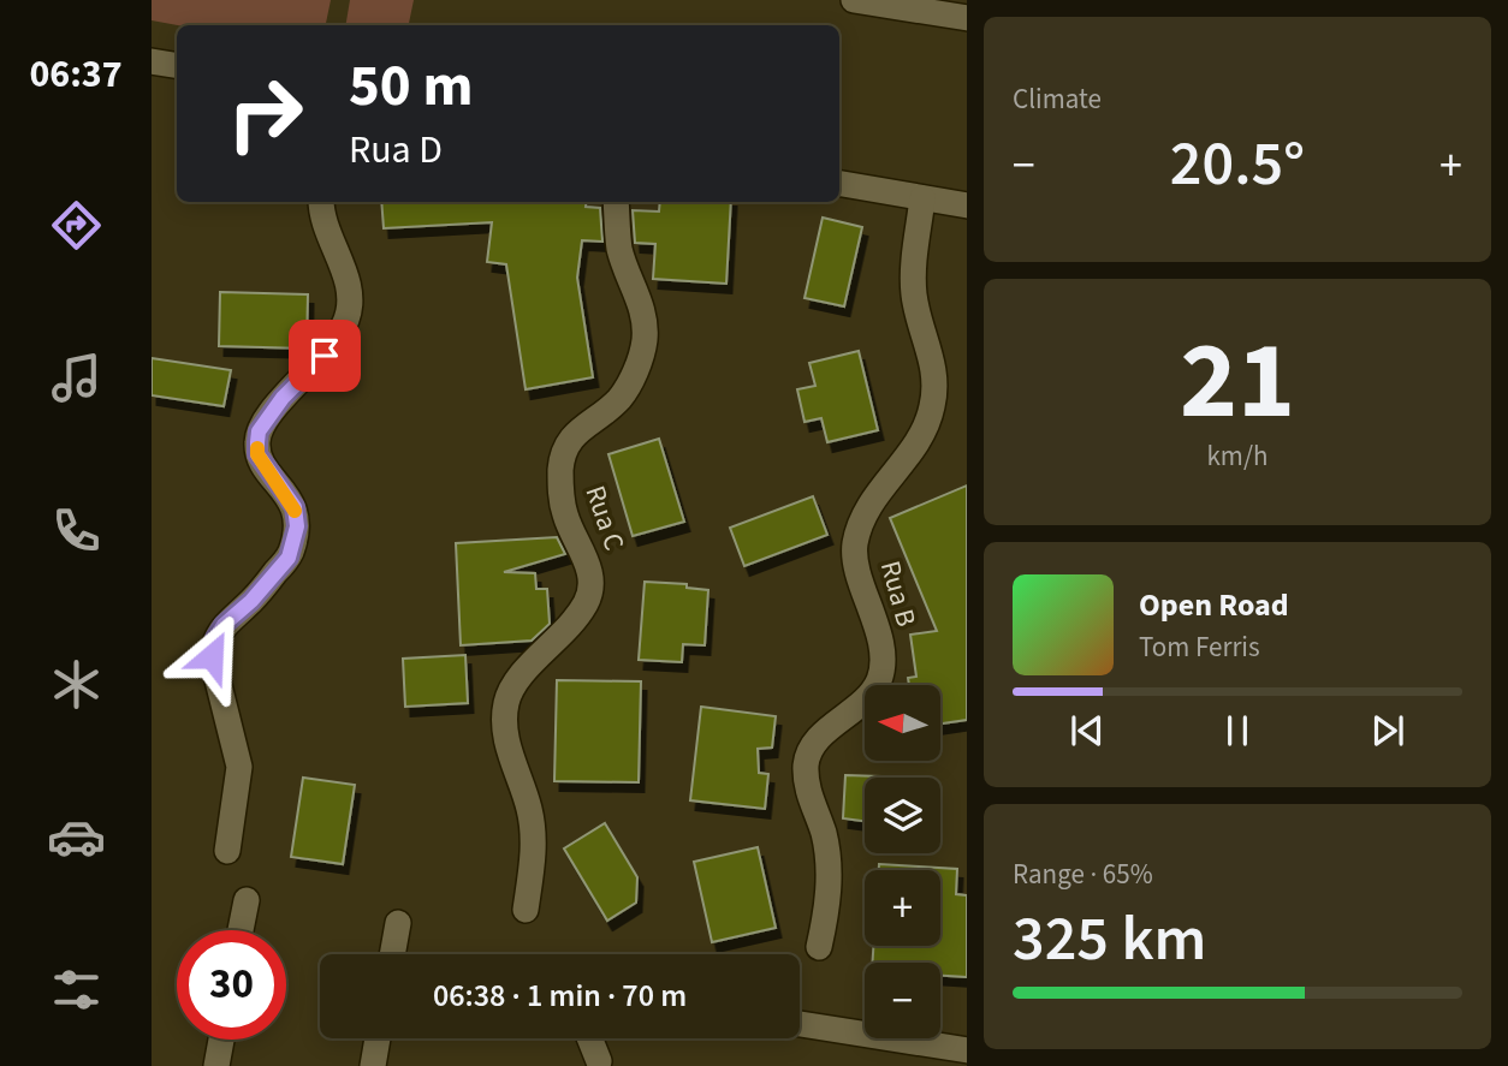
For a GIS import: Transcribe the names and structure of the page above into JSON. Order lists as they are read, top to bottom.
{
  "streets": {
    "street": ["Rua C", "Rua B"]
  },
  "north": "left",
  "page": {
    "tabs": "06:37",
    "tile": [
      "Climate",
      ["21", "km/h"],
      ["Range · 65%", "325 km"]
    ],
    "turn": ["50 m", "Rua D"],
    "heat": ["−", "20.5°", "+"],
    "song": ["Open Road", "Tom Ferris"],
    "map_buttons": ["+", "−"],
    "limit": "30",
    "trip": "06:38 · 1 min · 70 m"
  }
}
